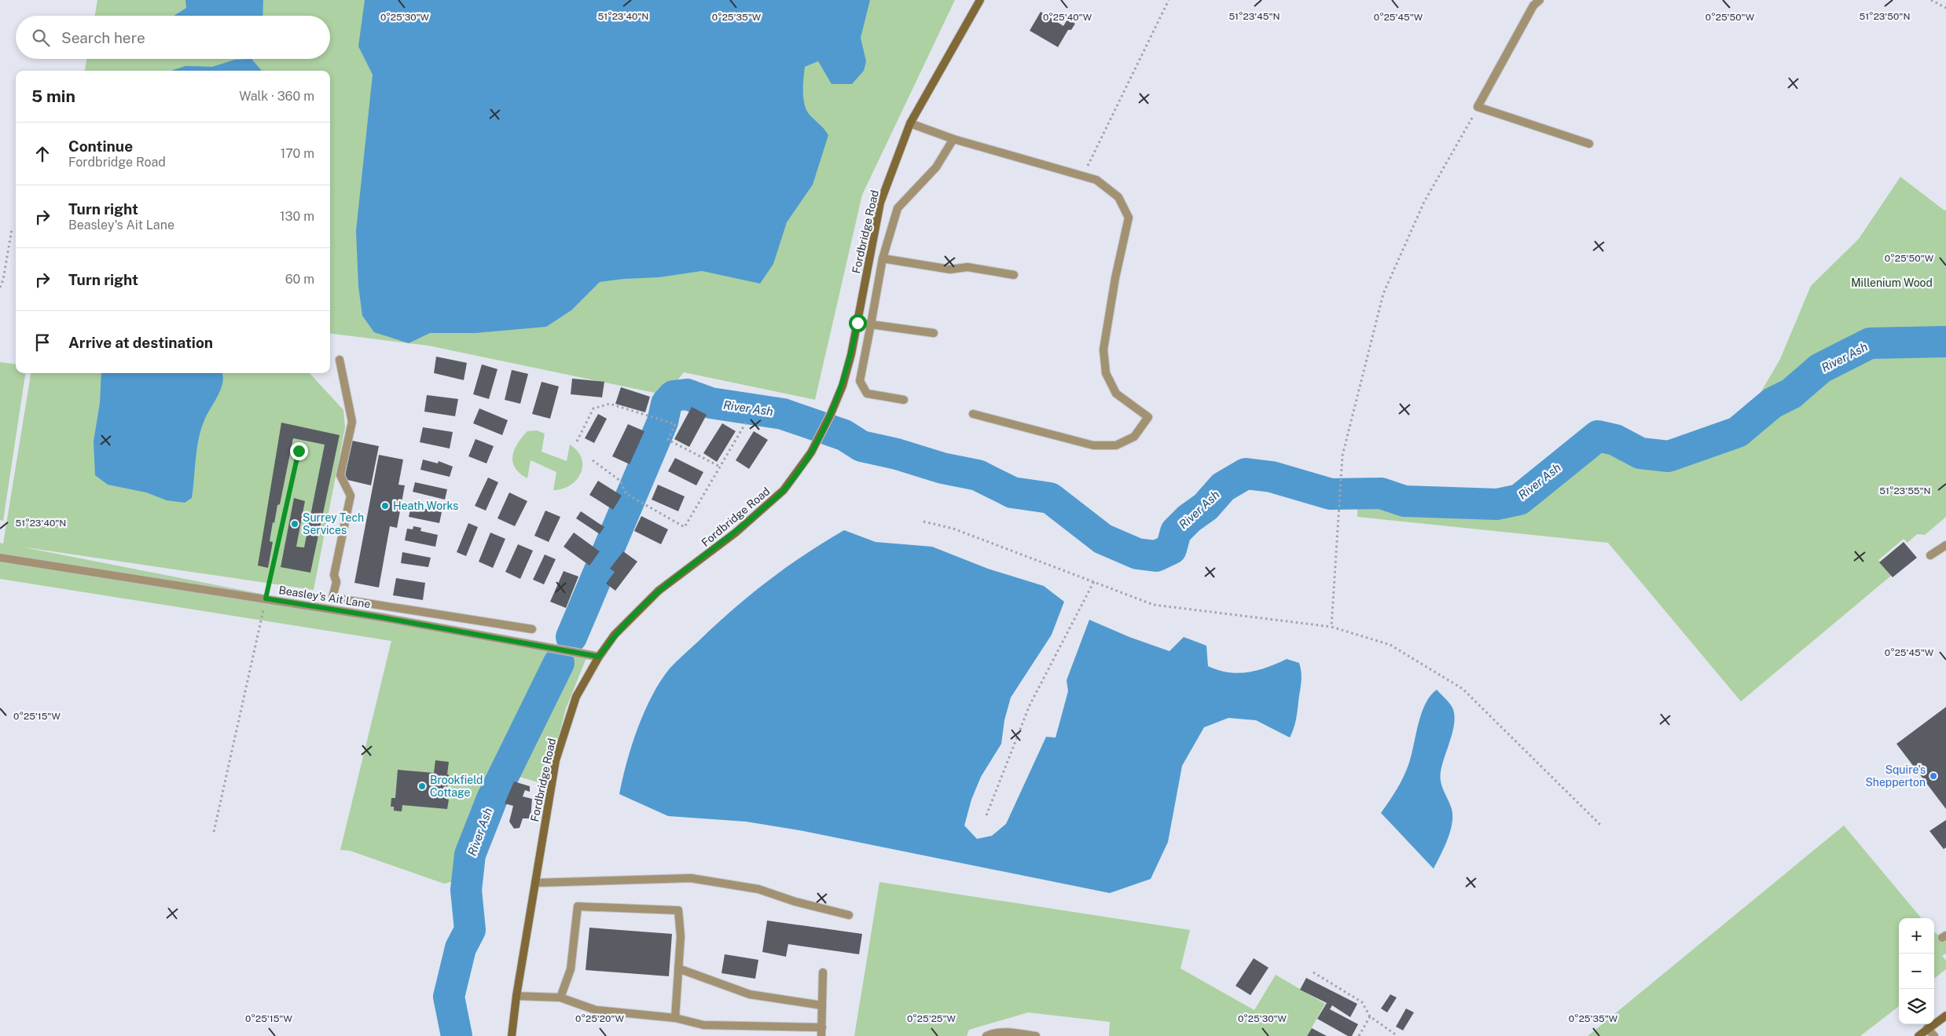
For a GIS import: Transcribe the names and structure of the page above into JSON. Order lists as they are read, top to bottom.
{
  "streets": {
    "street": ["Fordbridge Road", "Beasley's Ait Lane"]
  },
  "crossings": [
    ["Fordbridge Road", "Beasley's Ait Lane"]
  ],
  "water": ["River Ash"],
  "parks": ["Millenium Wood"],
  "places": [
    "Heath Works",
    "Surrey Tech Services",
    "Squire's Shepperton",
    "Brookfield Cottage"
  ],
  "page": {
    "search": "Search here",
    "heading": ["5 min", "Walk · 360 m"],
    "list": [
      ["Continue", "Fordbridge Road", "170 m"],
      ["Turn right", "Beasley's Ait Lane", "130 m"],
      ["Turn right", "60 m"],
      "Arrive at destination"
    ],
    "map_buttons": ["+", "−"]
  },
  "coordinates": [
    "51°23'40\"N",
    "51°23'45\"N",
    "51°23'50\"N",
    "0°25'30\"W",
    "0°25'40\"W",
    "0°25'35\"W",
    "0°25'45\"W",
    "0°25'50\"W",
    "51°23'55\"N",
    "0°25'15\"W",
    "0°25'20\"W",
    "0°25'25\"W"
  ]
}
